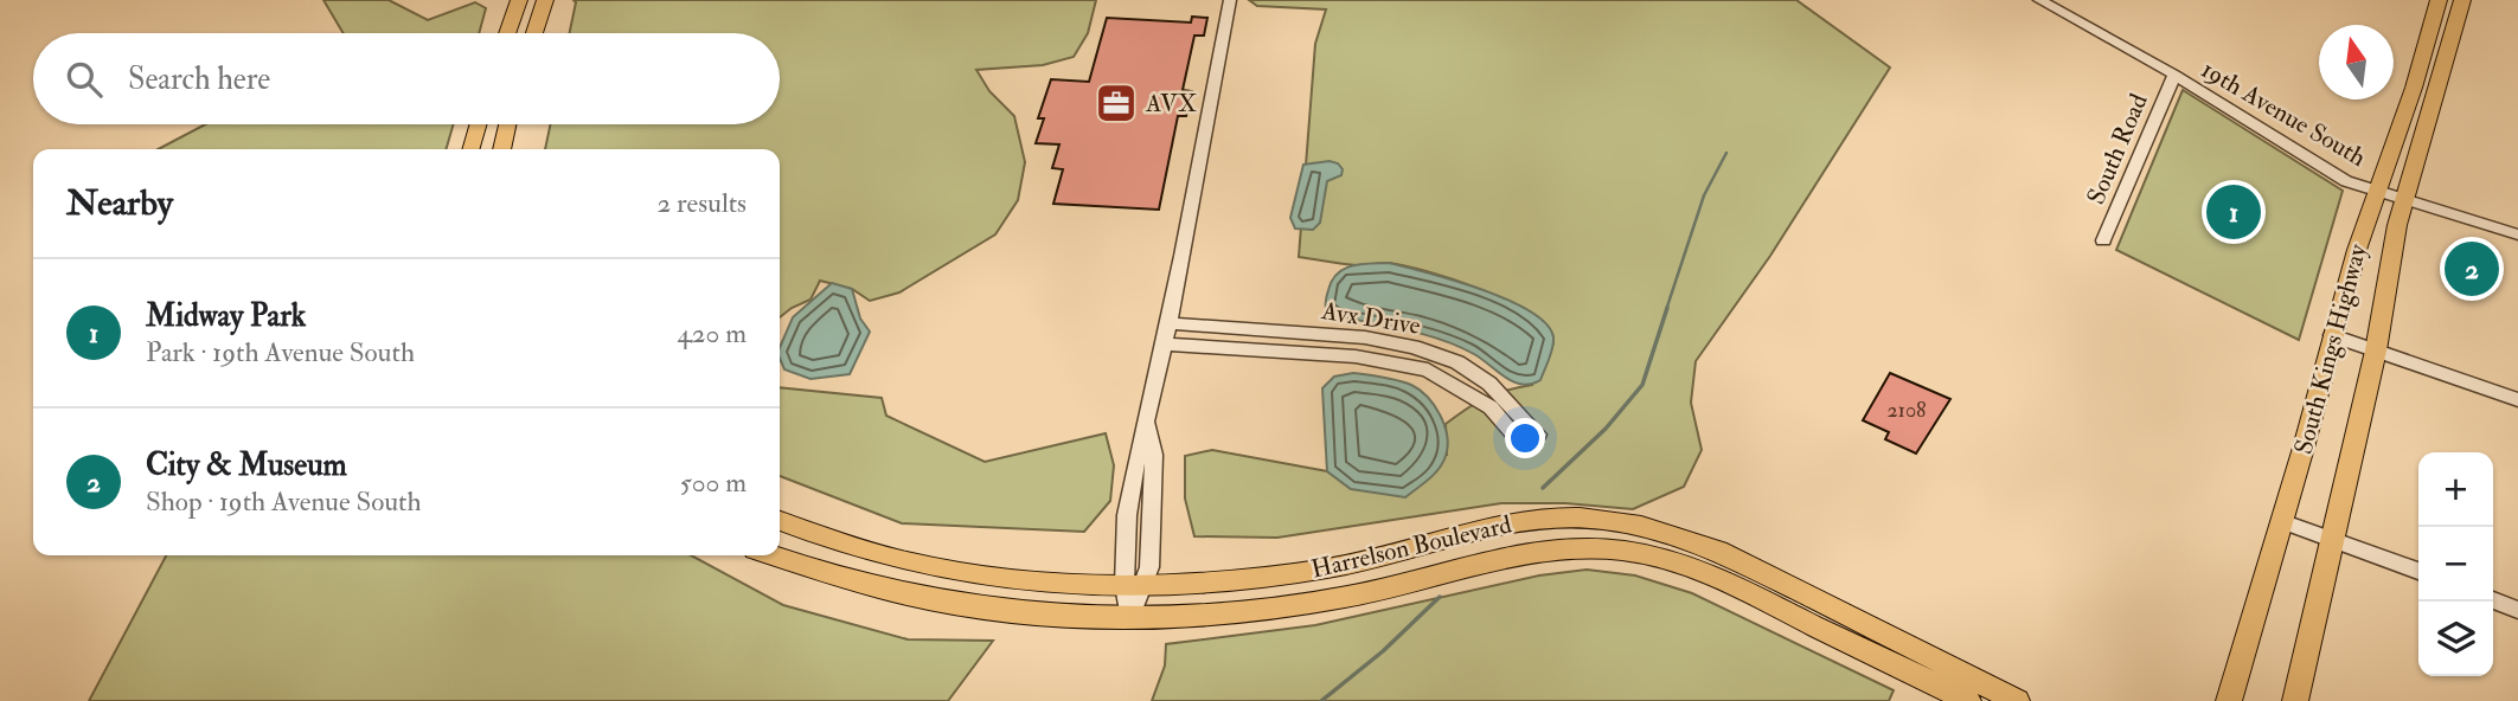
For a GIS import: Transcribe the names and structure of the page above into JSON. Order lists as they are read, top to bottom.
{
  "streets": {
    "main road": ["South Kings Highway", "Harrelson Boulevard"],
    "street": ["19th Avenue South", "South Road", "Avx Drive"]
  },
  "crossings": [
    ["19th Avenue South", "South Road"],
    ["19th Avenue South", "South Kings Highway"]
  ],
  "places": {
    "office": ["AVX"]
  },
  "house_numbers": ["2108"],
  "north": "top",
  "page": {
    "search": "Search here",
    "heading": ["Nearby", "2 results"],
    "pins": ["1", "2"],
    "list": [
      {
        "mark": "1",
        "name": "Midway Park",
        "note": "Park · 19th Avenue South",
        "value": "420 m"
      },
      {
        "mark": "2",
        "name": "City & Museum",
        "note": "Shop · 19th Avenue South",
        "value": "500 m"
      }
    ],
    "map_buttons": ["+", "−"]
  }
}
